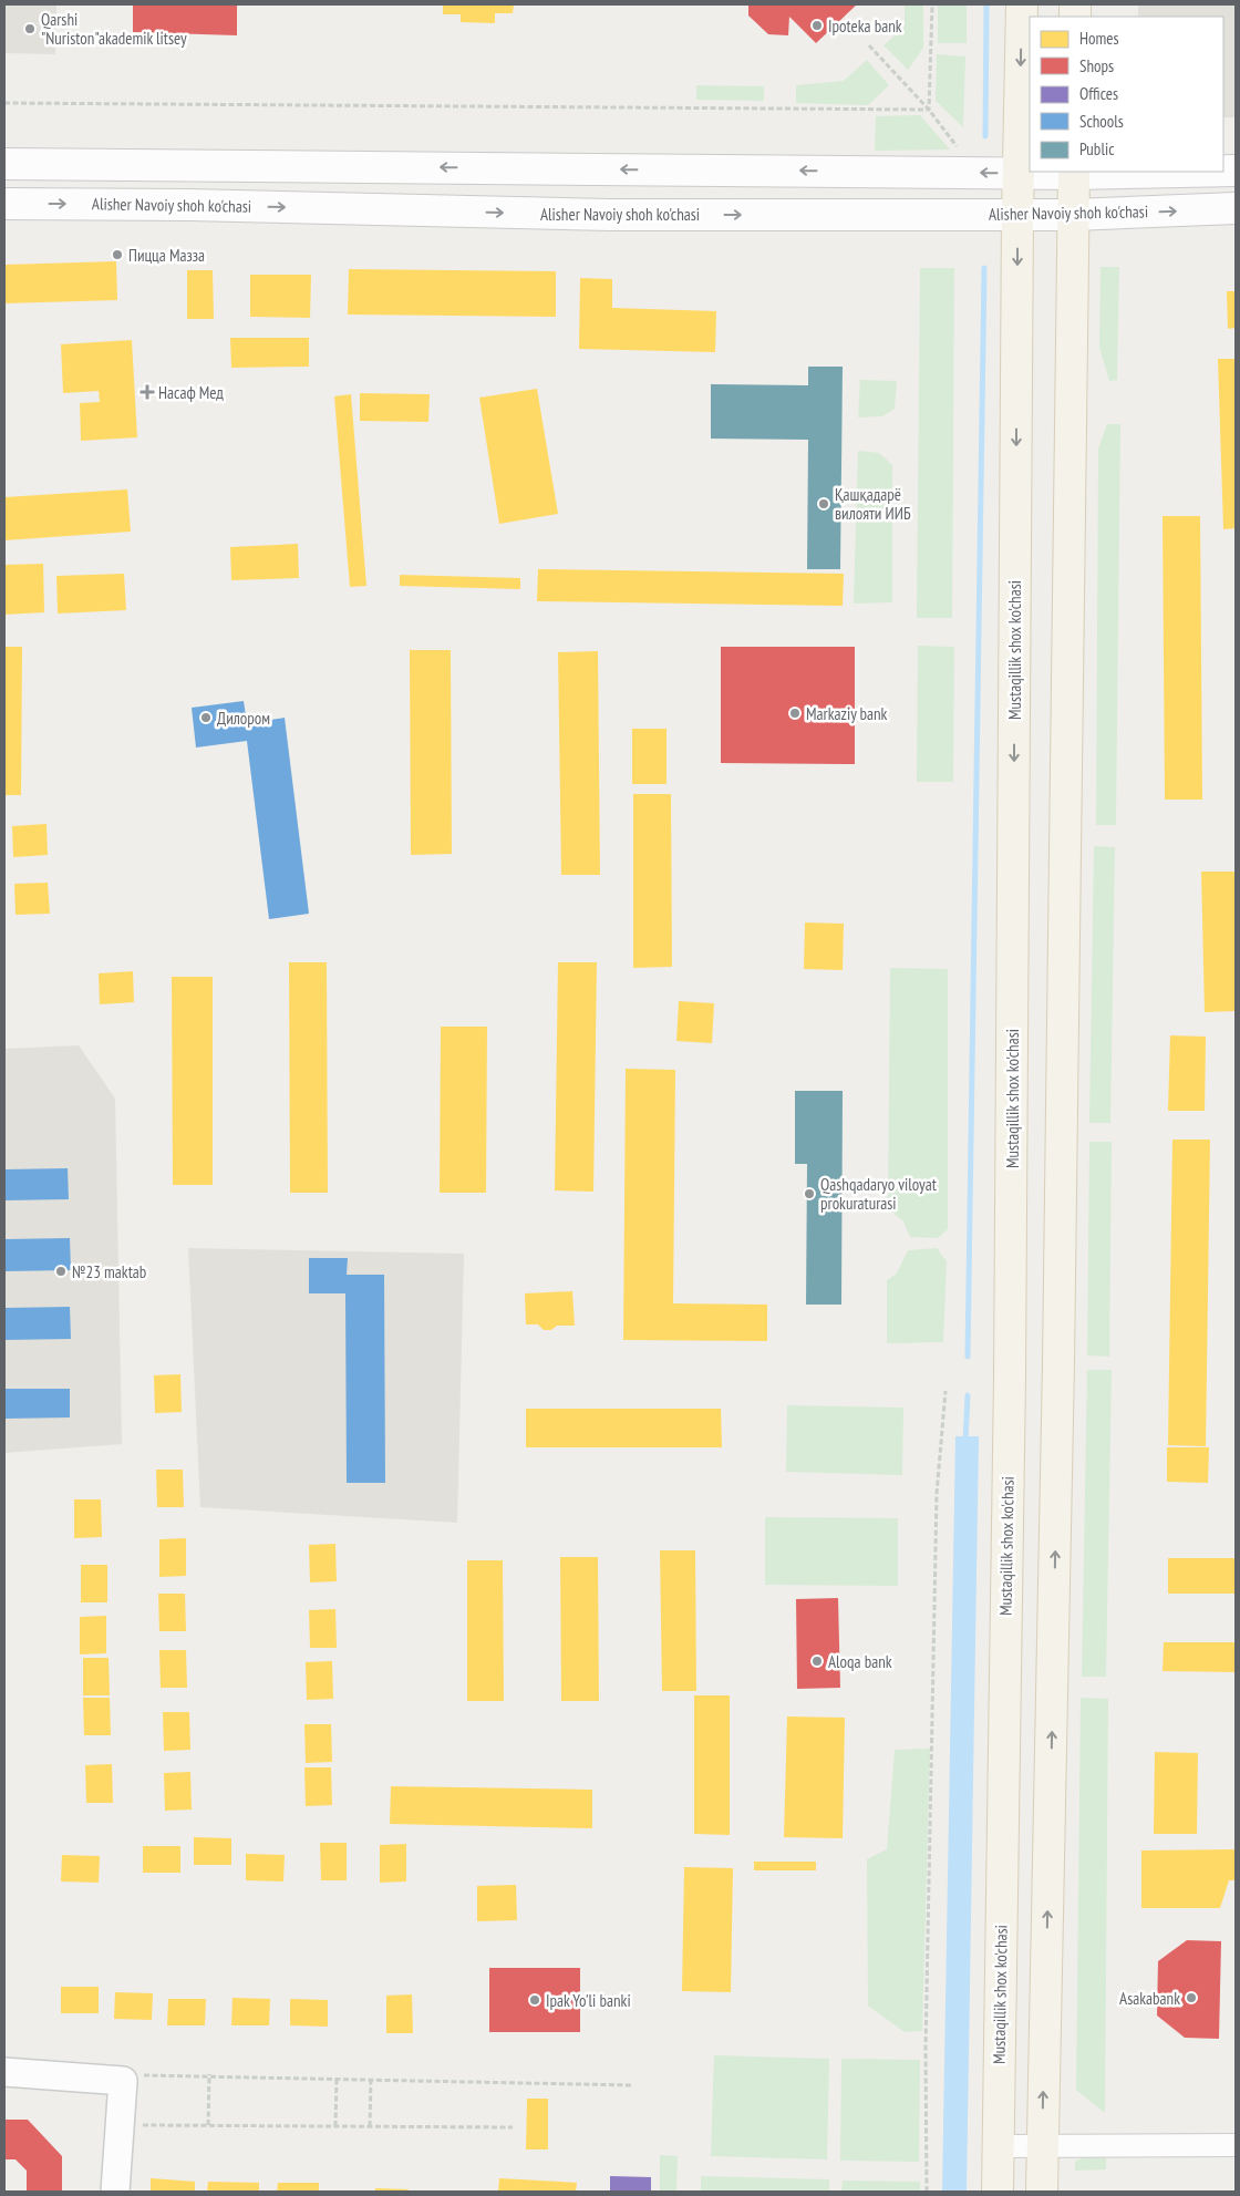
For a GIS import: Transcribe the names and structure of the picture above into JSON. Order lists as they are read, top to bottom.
{
  "streets": {
    "main road": ["Alisher Navoiy shoh ko'chasi", "Mustaqillik shox ko'chasi"]
  },
  "crossings": [
    ["Alisher Navoiy shoh ko'chasi", "Mustaqillik shox ko'chasi"]
  ],
  "places": {
    "other": [
      "Ipoteka bank",
      "Qarshi \"Nuriston\"akademik litsey",
      "Пицца Мазза",
      "Қашқадарё вилояти ИИБ",
      "Markaziy bank",
      "Дилором",
      "Qashqadaryo viloyat prokuraturasi",
      "№23 maktab",
      "Aloqa bank",
      "Asakabank",
      "Ipak Yo'li banki"
    ],
    "health": ["Насаф Мед"]
  },
  "legend": [
    "Homes",
    "Shops",
    "Offices",
    "Schools",
    "Public"
  ]
}
